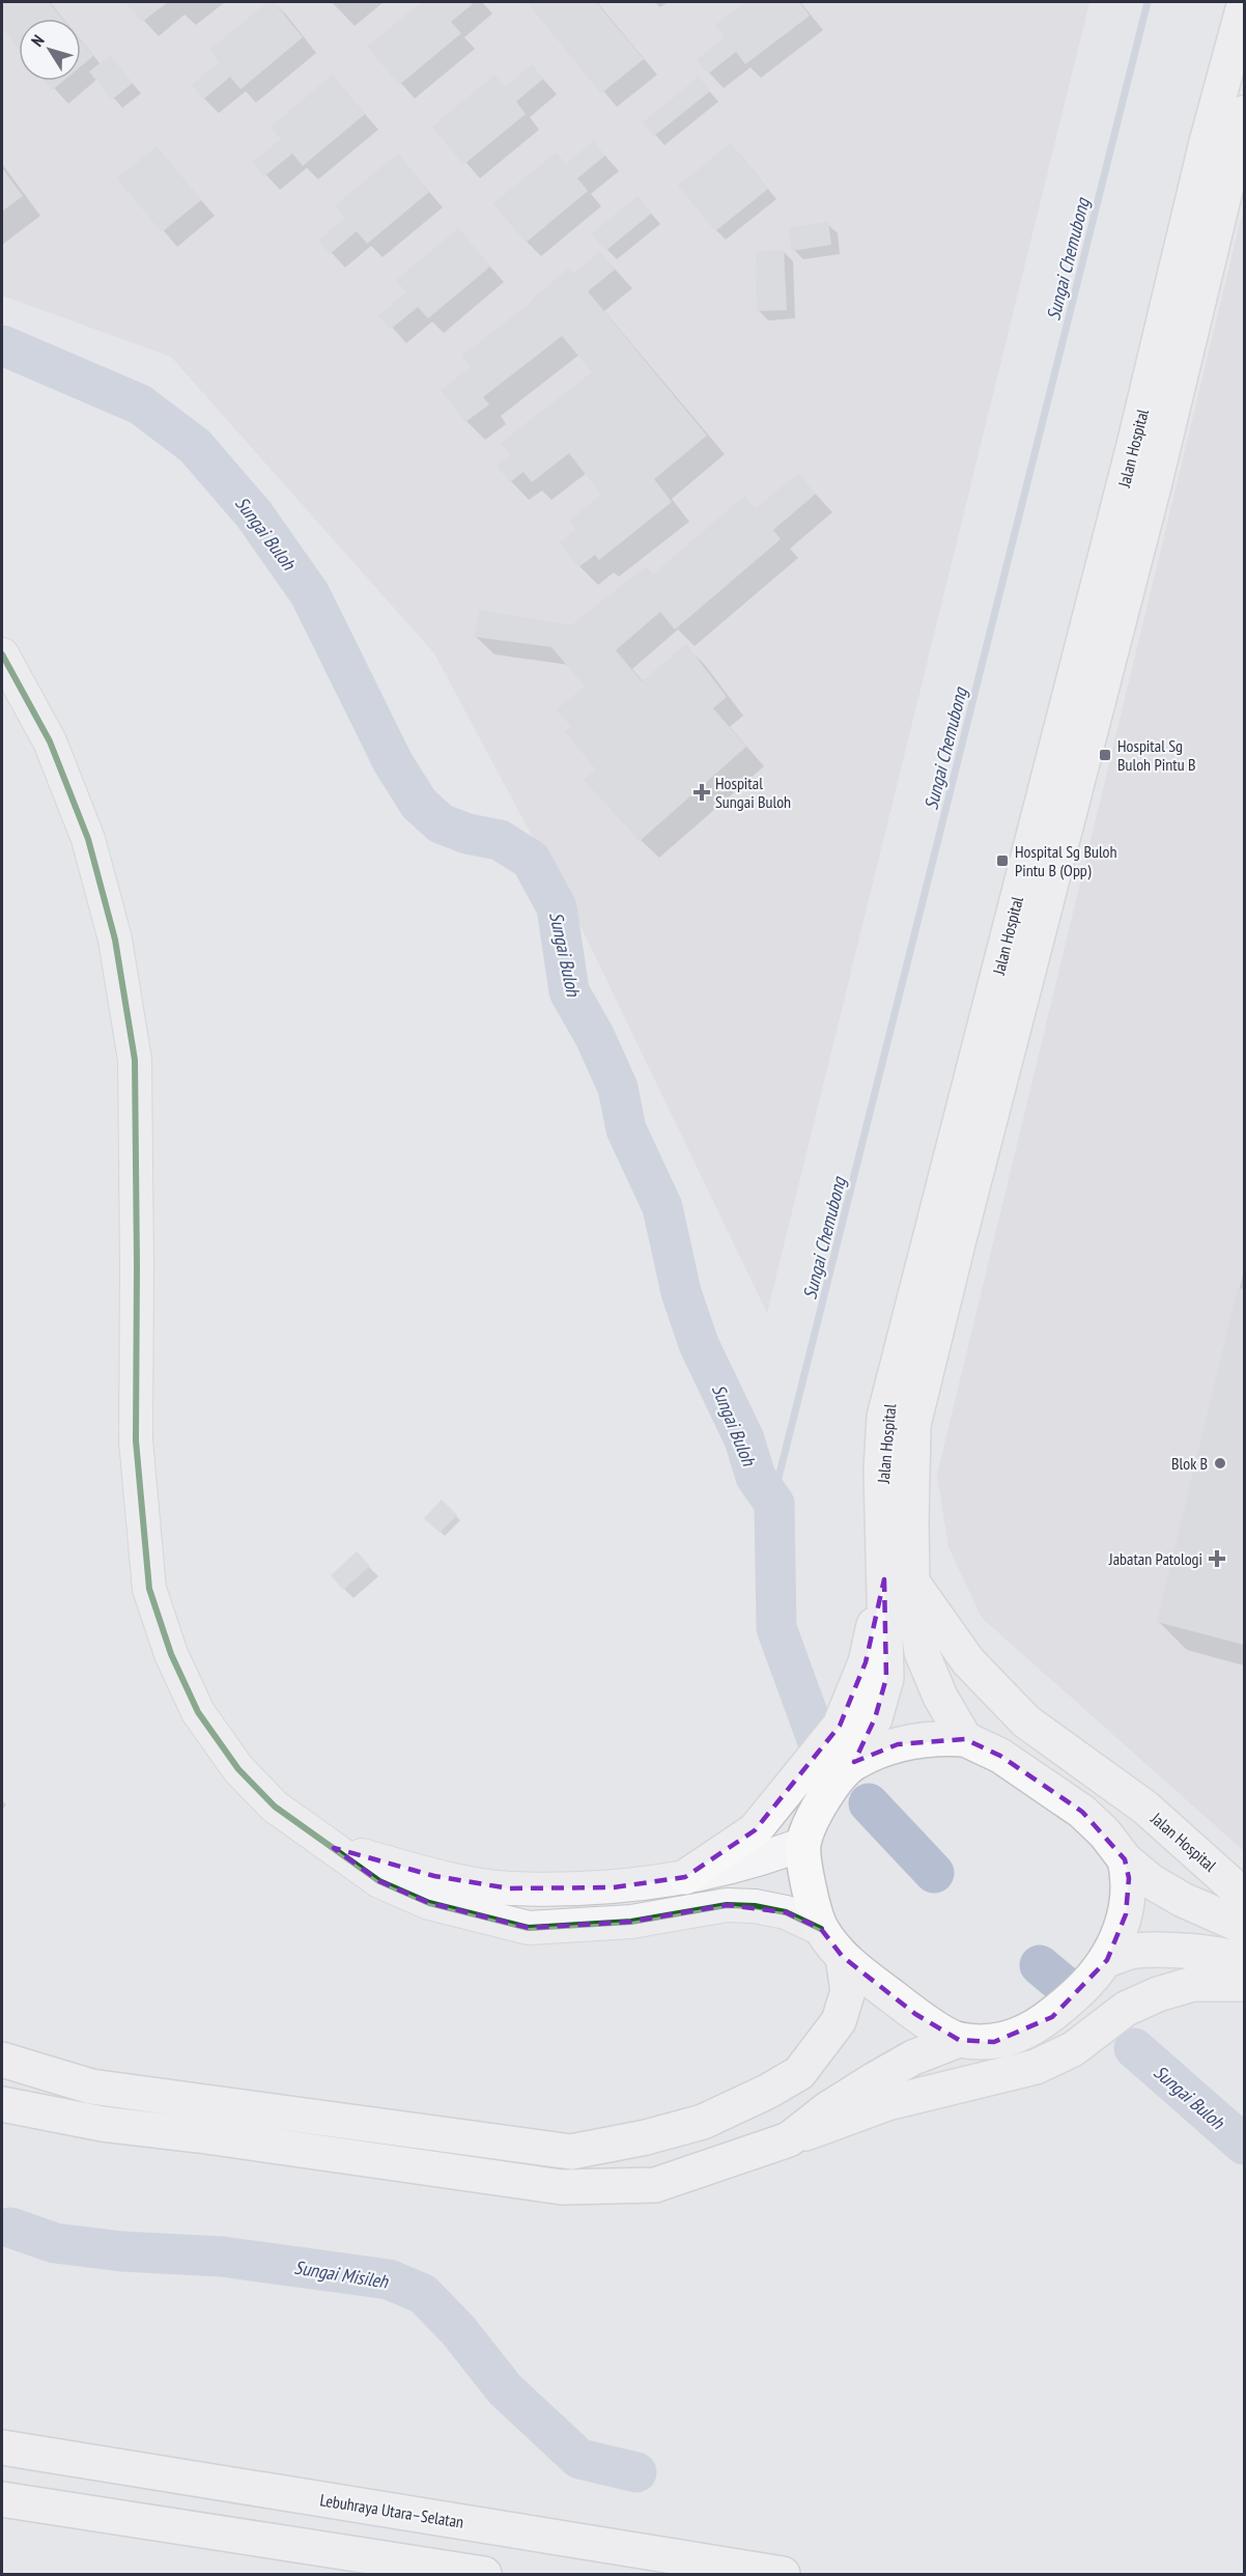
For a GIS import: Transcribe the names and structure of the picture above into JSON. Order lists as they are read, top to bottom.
{
  "streets": {
    "main road": ["Jalan Hospital", "Lebuhraya Utara–Selatan"]
  },
  "water": ["Sungai Chemubong", "Sungai Buloh", "Sungai Misileh"],
  "places": {
    "transit": ["Hospital Sg Buloh Pintu B", "Hospital Sg Buloh Pintu B (Opp)"],
    "health": ["Hospital Sungai Buloh", "Jabatan Patologi"],
    "other": ["Blok B"]
  },
  "north": "top left"
}
